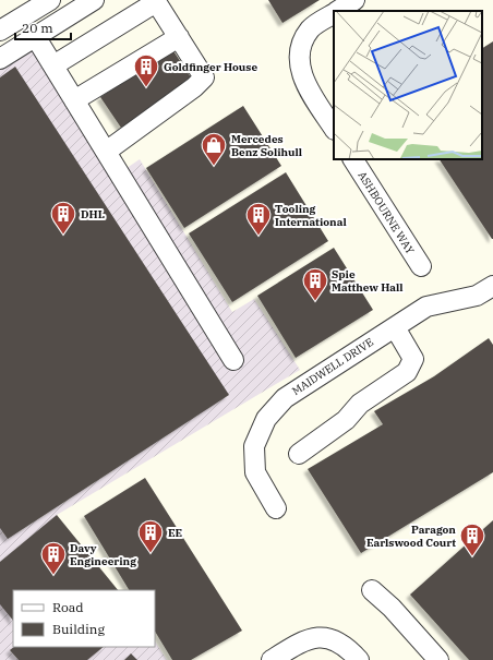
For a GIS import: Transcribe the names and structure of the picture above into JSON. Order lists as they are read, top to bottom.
{
  "streets": {
    "lane": ["ASHBOURNE WAY", "MAIDWELL DRIVE"]
  },
  "places": {
    "building": [
      "Goldfinger House",
      "DHL",
      "Tooling International",
      "Spie Matthew Hall",
      "EE",
      "Paragon Earlswood Court",
      "Davy Engineering"
    ],
    "shop": ["Mercedes Benz Solihull"]
  },
  "legend": ["Road", "Building"],
  "scale_bar": "20 m"
}
